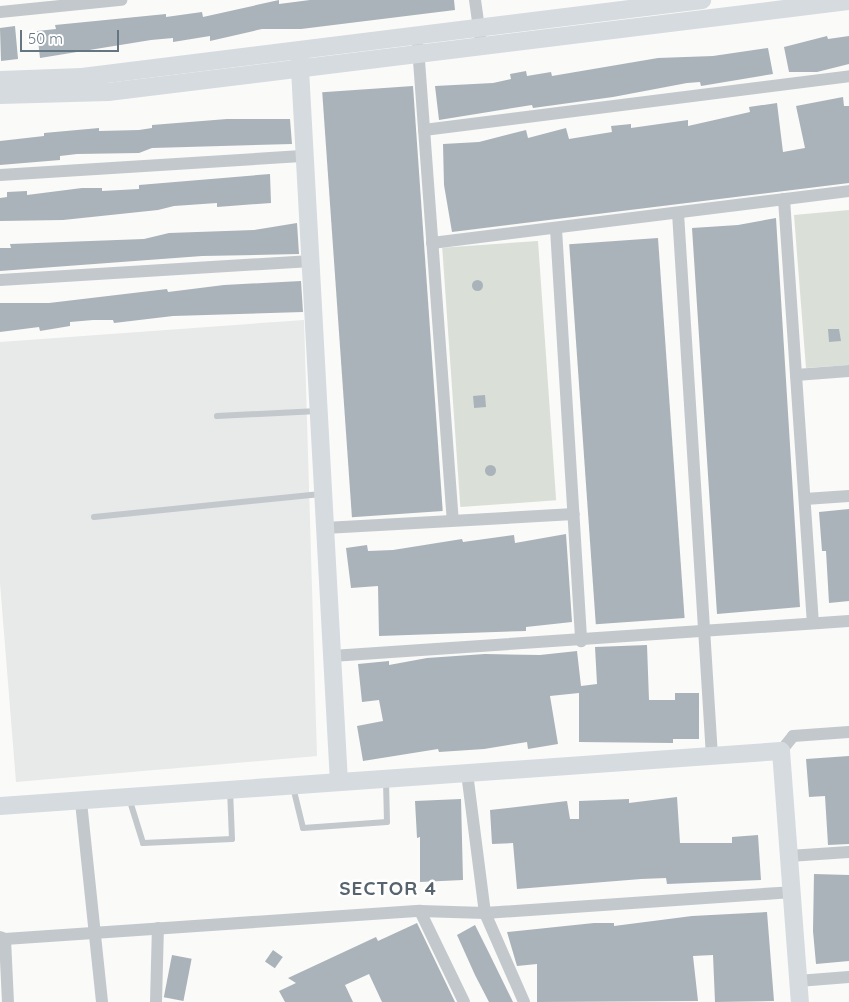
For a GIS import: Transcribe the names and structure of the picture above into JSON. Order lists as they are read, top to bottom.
{
  "districts": ["SECTOR 4"],
  "scale_bar": "50 m"
}
